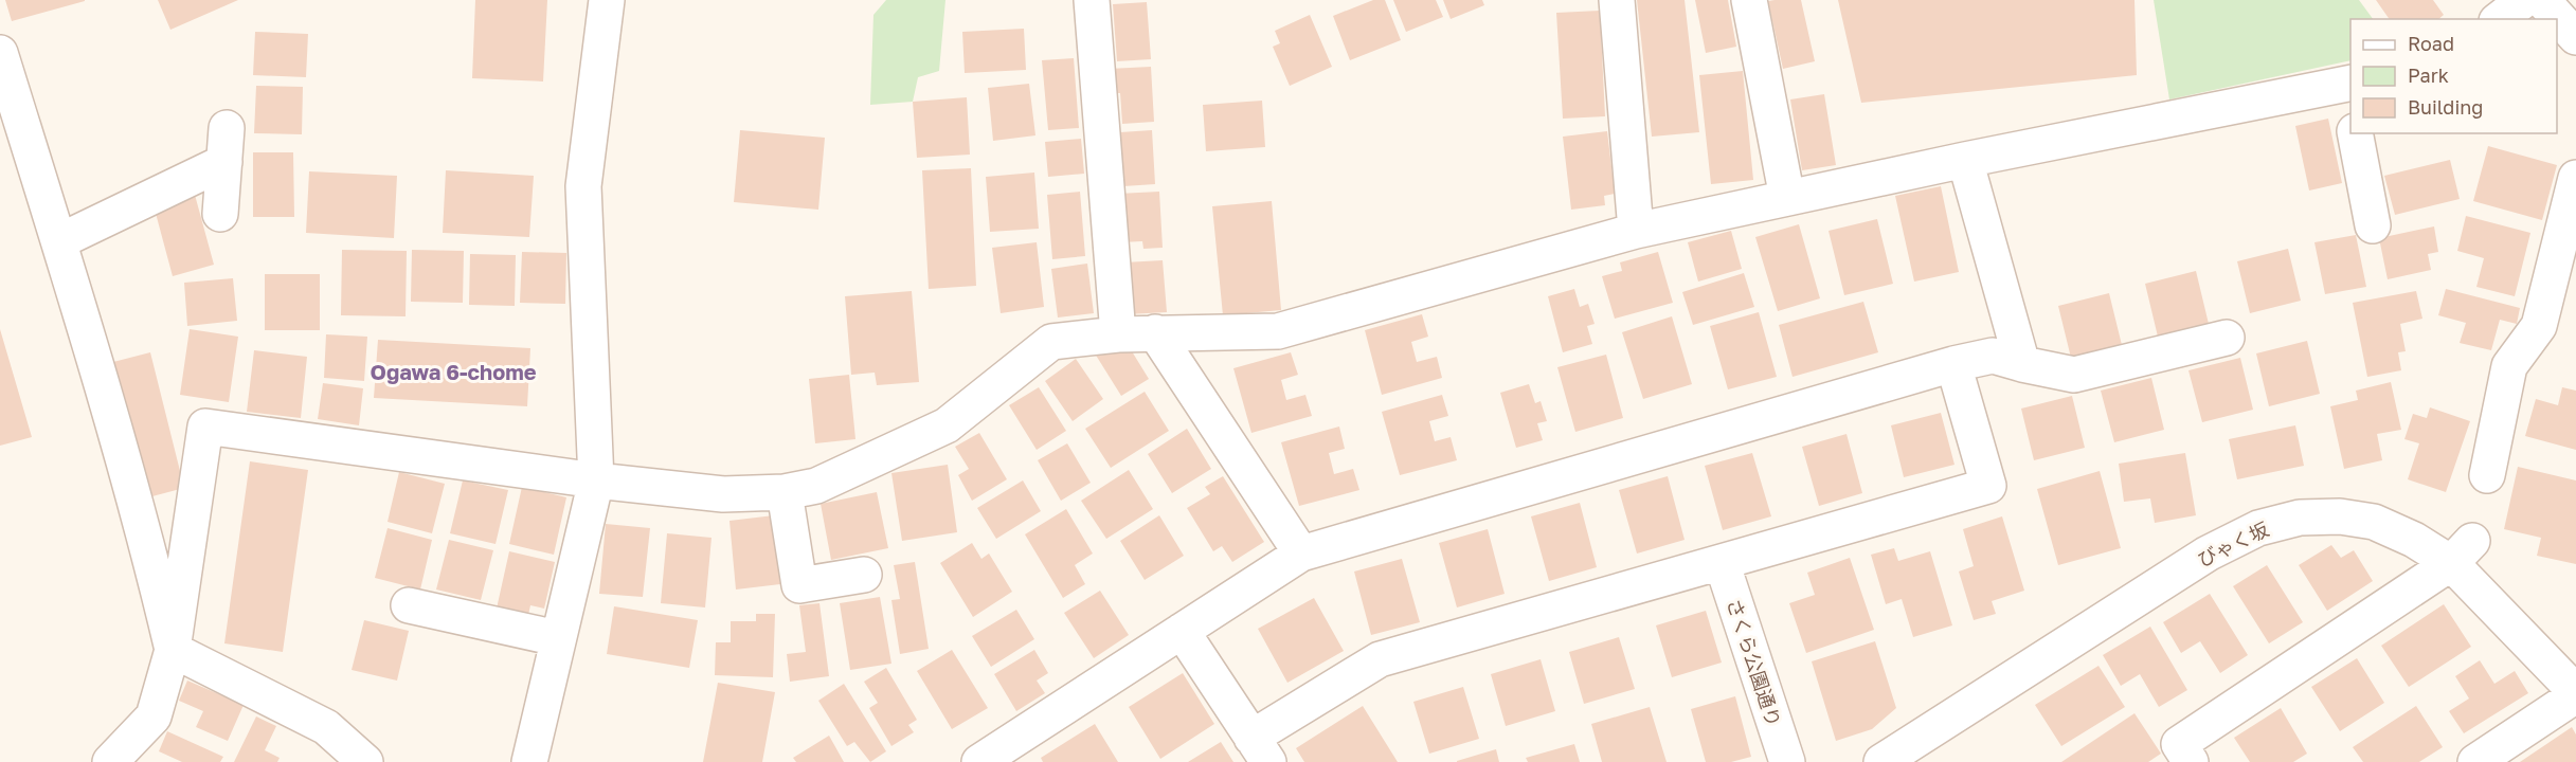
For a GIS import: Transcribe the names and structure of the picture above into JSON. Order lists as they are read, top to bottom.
{
  "streets": {
    "street": ["びゃく坂", "さくら公園通り"]
  },
  "districts": ["Ogawa 6-chome"],
  "legend": ["Road", "Park", "Building"]
}
